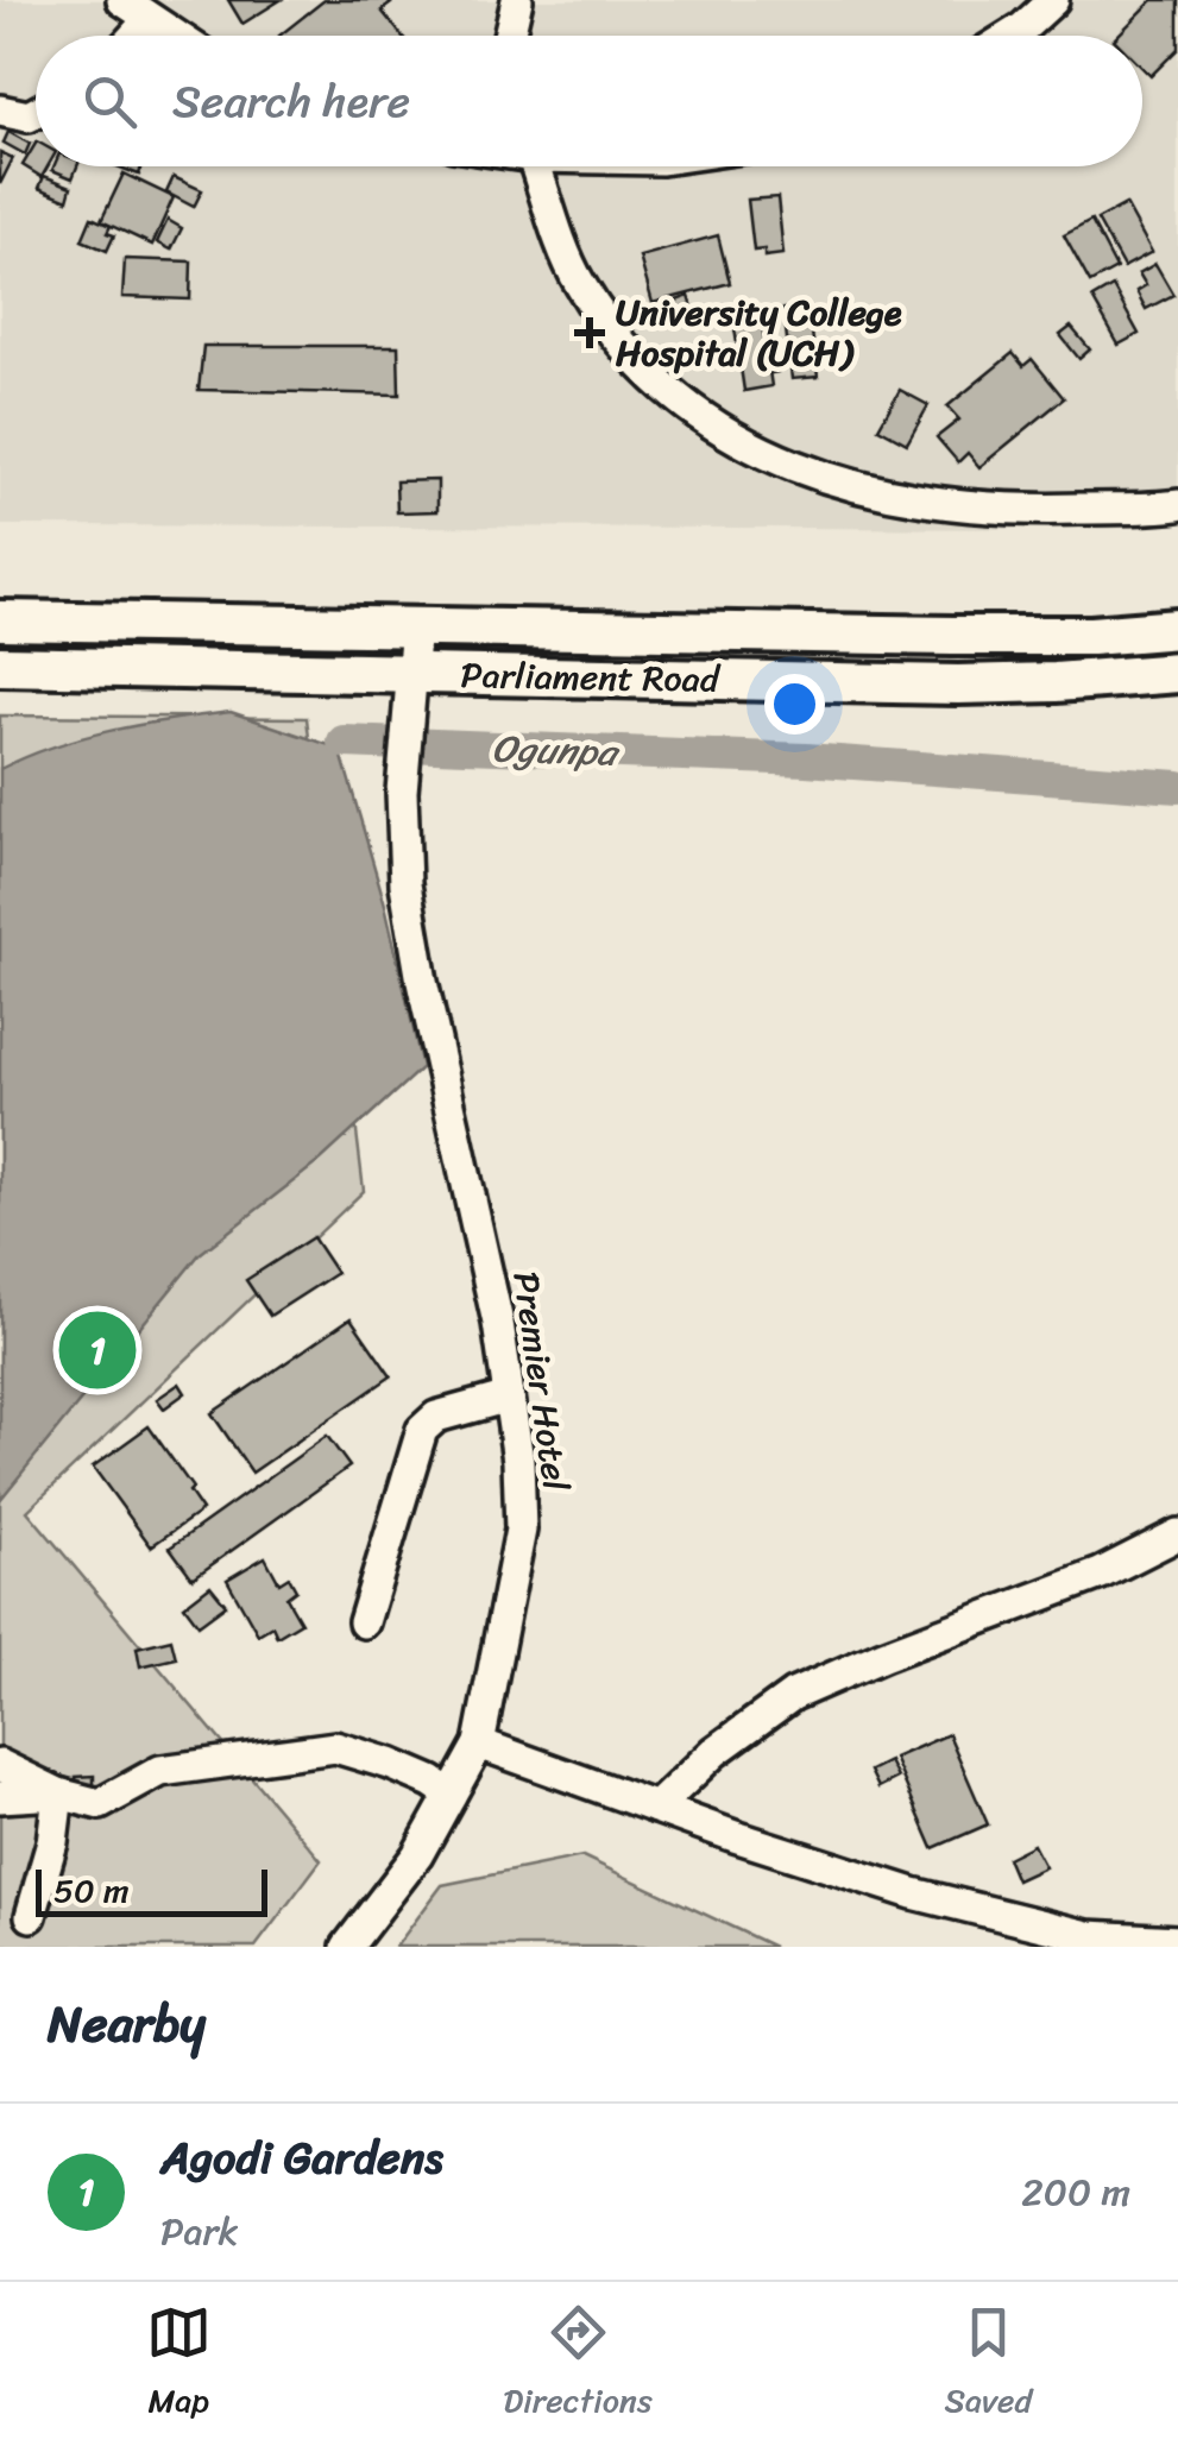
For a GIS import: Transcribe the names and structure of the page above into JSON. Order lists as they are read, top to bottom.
{
  "streets": {
    "main road": ["Parliament Road"],
    "street": ["Premier Hotel"]
  },
  "crossings": [
    ["Parliament Road", "Premier Hotel"]
  ],
  "water": ["Ogunpa"],
  "places": {
    "health": ["University College Hospital (UCH)"]
  },
  "scale_bar": "50 m",
  "page": {
    "search": "Search here",
    "pins": "1",
    "scale": "50 m",
    "heading": "Nearby",
    "list": [
      {
        "mark": "1",
        "name": "Agodi Gardens",
        "note": "Park",
        "value": "200 m"
      }
    ],
    "nav": ["Map", "Directions", "Saved"]
  }
}
